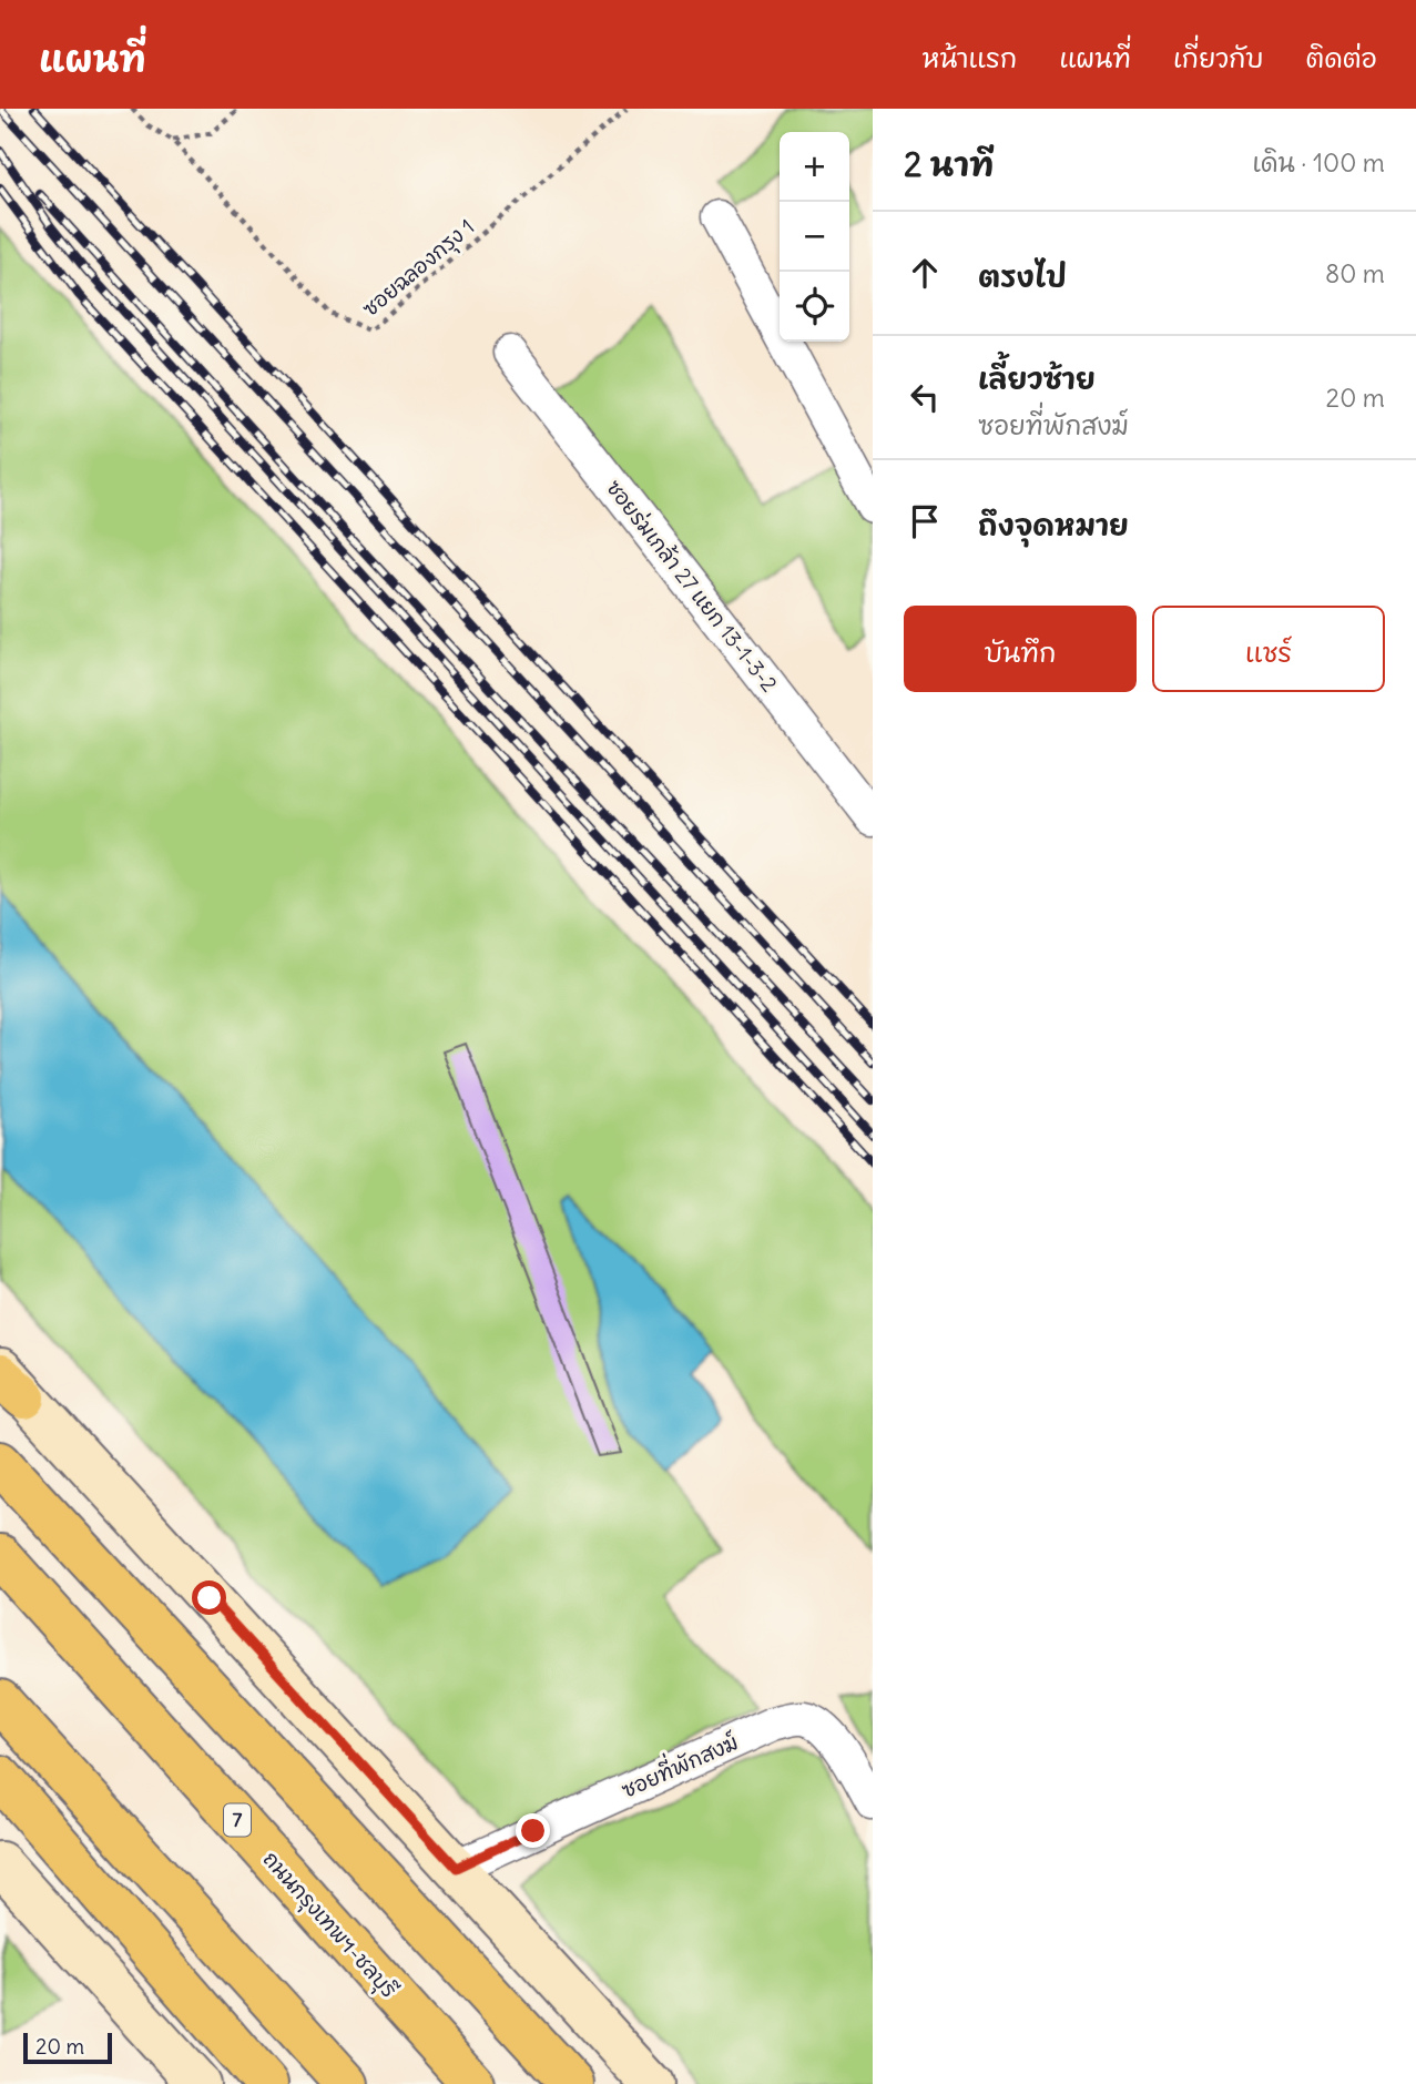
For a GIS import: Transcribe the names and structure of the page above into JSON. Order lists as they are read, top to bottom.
{
  "streets": {
    "highway": ["7", "ถนนกรุงเทพฯ-ชลบุรี"],
    "street": ["ซอยร่มเกล้า 27 แยก 13-1-3-2", "ซอยที่พักสงฆ์"],
    "path": ["ซอยฉลองกรุง 1"]
  },
  "scale_bar": "20 m",
  "page": {
    "header": "แผนที่",
    "nav": [
      "หน้าแรก",
      "แผนที่",
      "เกี่ยวกับ",
      "ติดต่อ"
    ],
    "heading": ["2 นาที", "เดิน · 100 m"],
    "map_buttons": ["+", "−"],
    "list": [
      ["ตรงไป", "80 m"],
      ["เลี้ยวซ้าย", "ซอยที่พักสงฆ์", "20 m"],
      "ถึงจุดหมาย"
    ],
    "buttons": ["บันทึก", "แชร์"],
    "scale": "20 m"
  }
}
